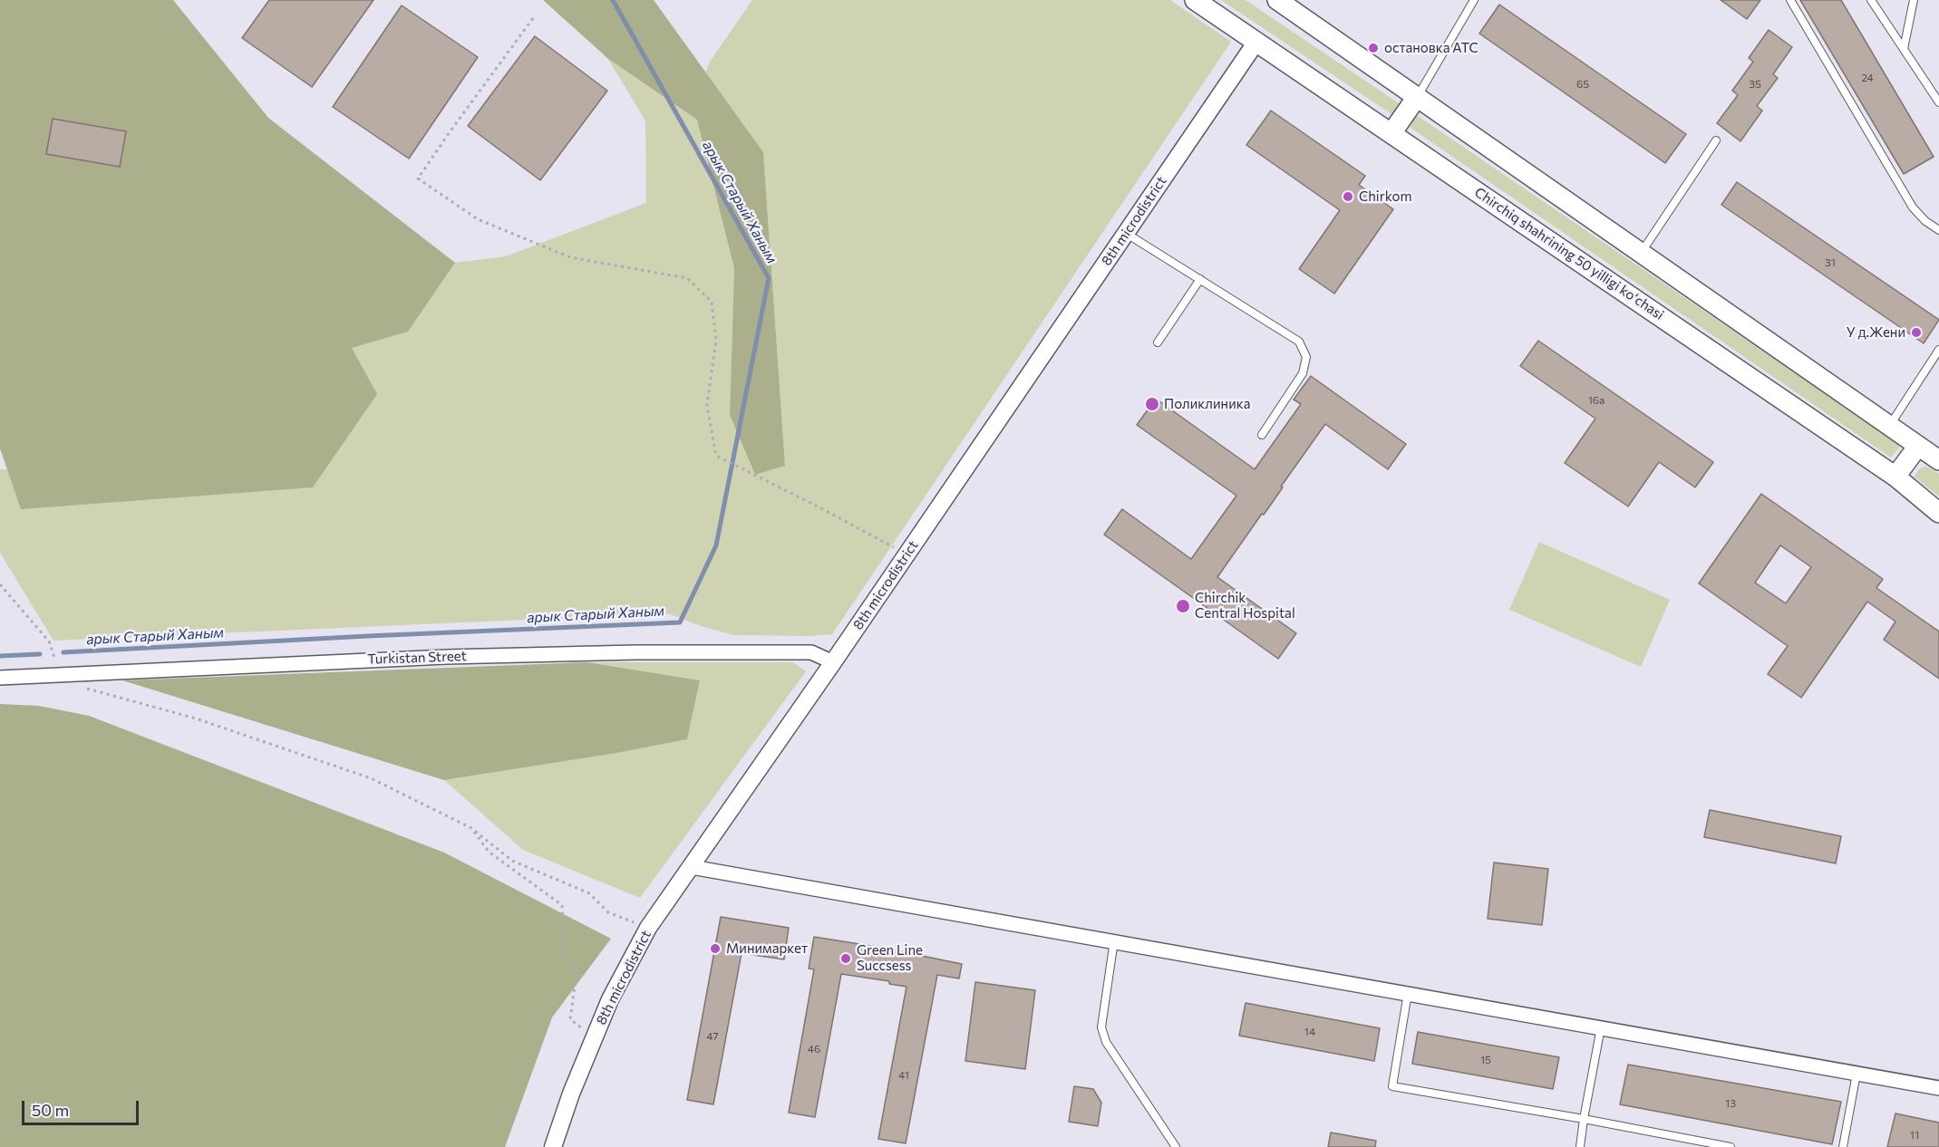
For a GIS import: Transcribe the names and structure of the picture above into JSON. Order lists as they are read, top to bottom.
{
  "streets": {
    "main road": ["Chirchiq shahrining 50 yilligi koʻchasi"],
    "street": ["8th microdistrict", "Turkistan Street"]
  },
  "crossings": [
    ["8th microdistrict", "Chirchiq shahrining 50 yilligi koʻchasi"],
    ["8th microdistrict", "Turkistan Street"]
  ],
  "water": ["арык Старый Ханым"],
  "places": [
    "остановка АТС",
    "Chirkom",
    "У д.Жени",
    "Поликлиника",
    "Chirchik Central Hospital",
    "Минимаркет",
    "Green Line Succsess"
  ],
  "house_numbers": [
    "24",
    "65",
    "35",
    "31",
    "16a",
    "14",
    "47",
    "46",
    "15",
    "41",
    "13",
    "11"
  ],
  "scale_bar": "50 m"
}
